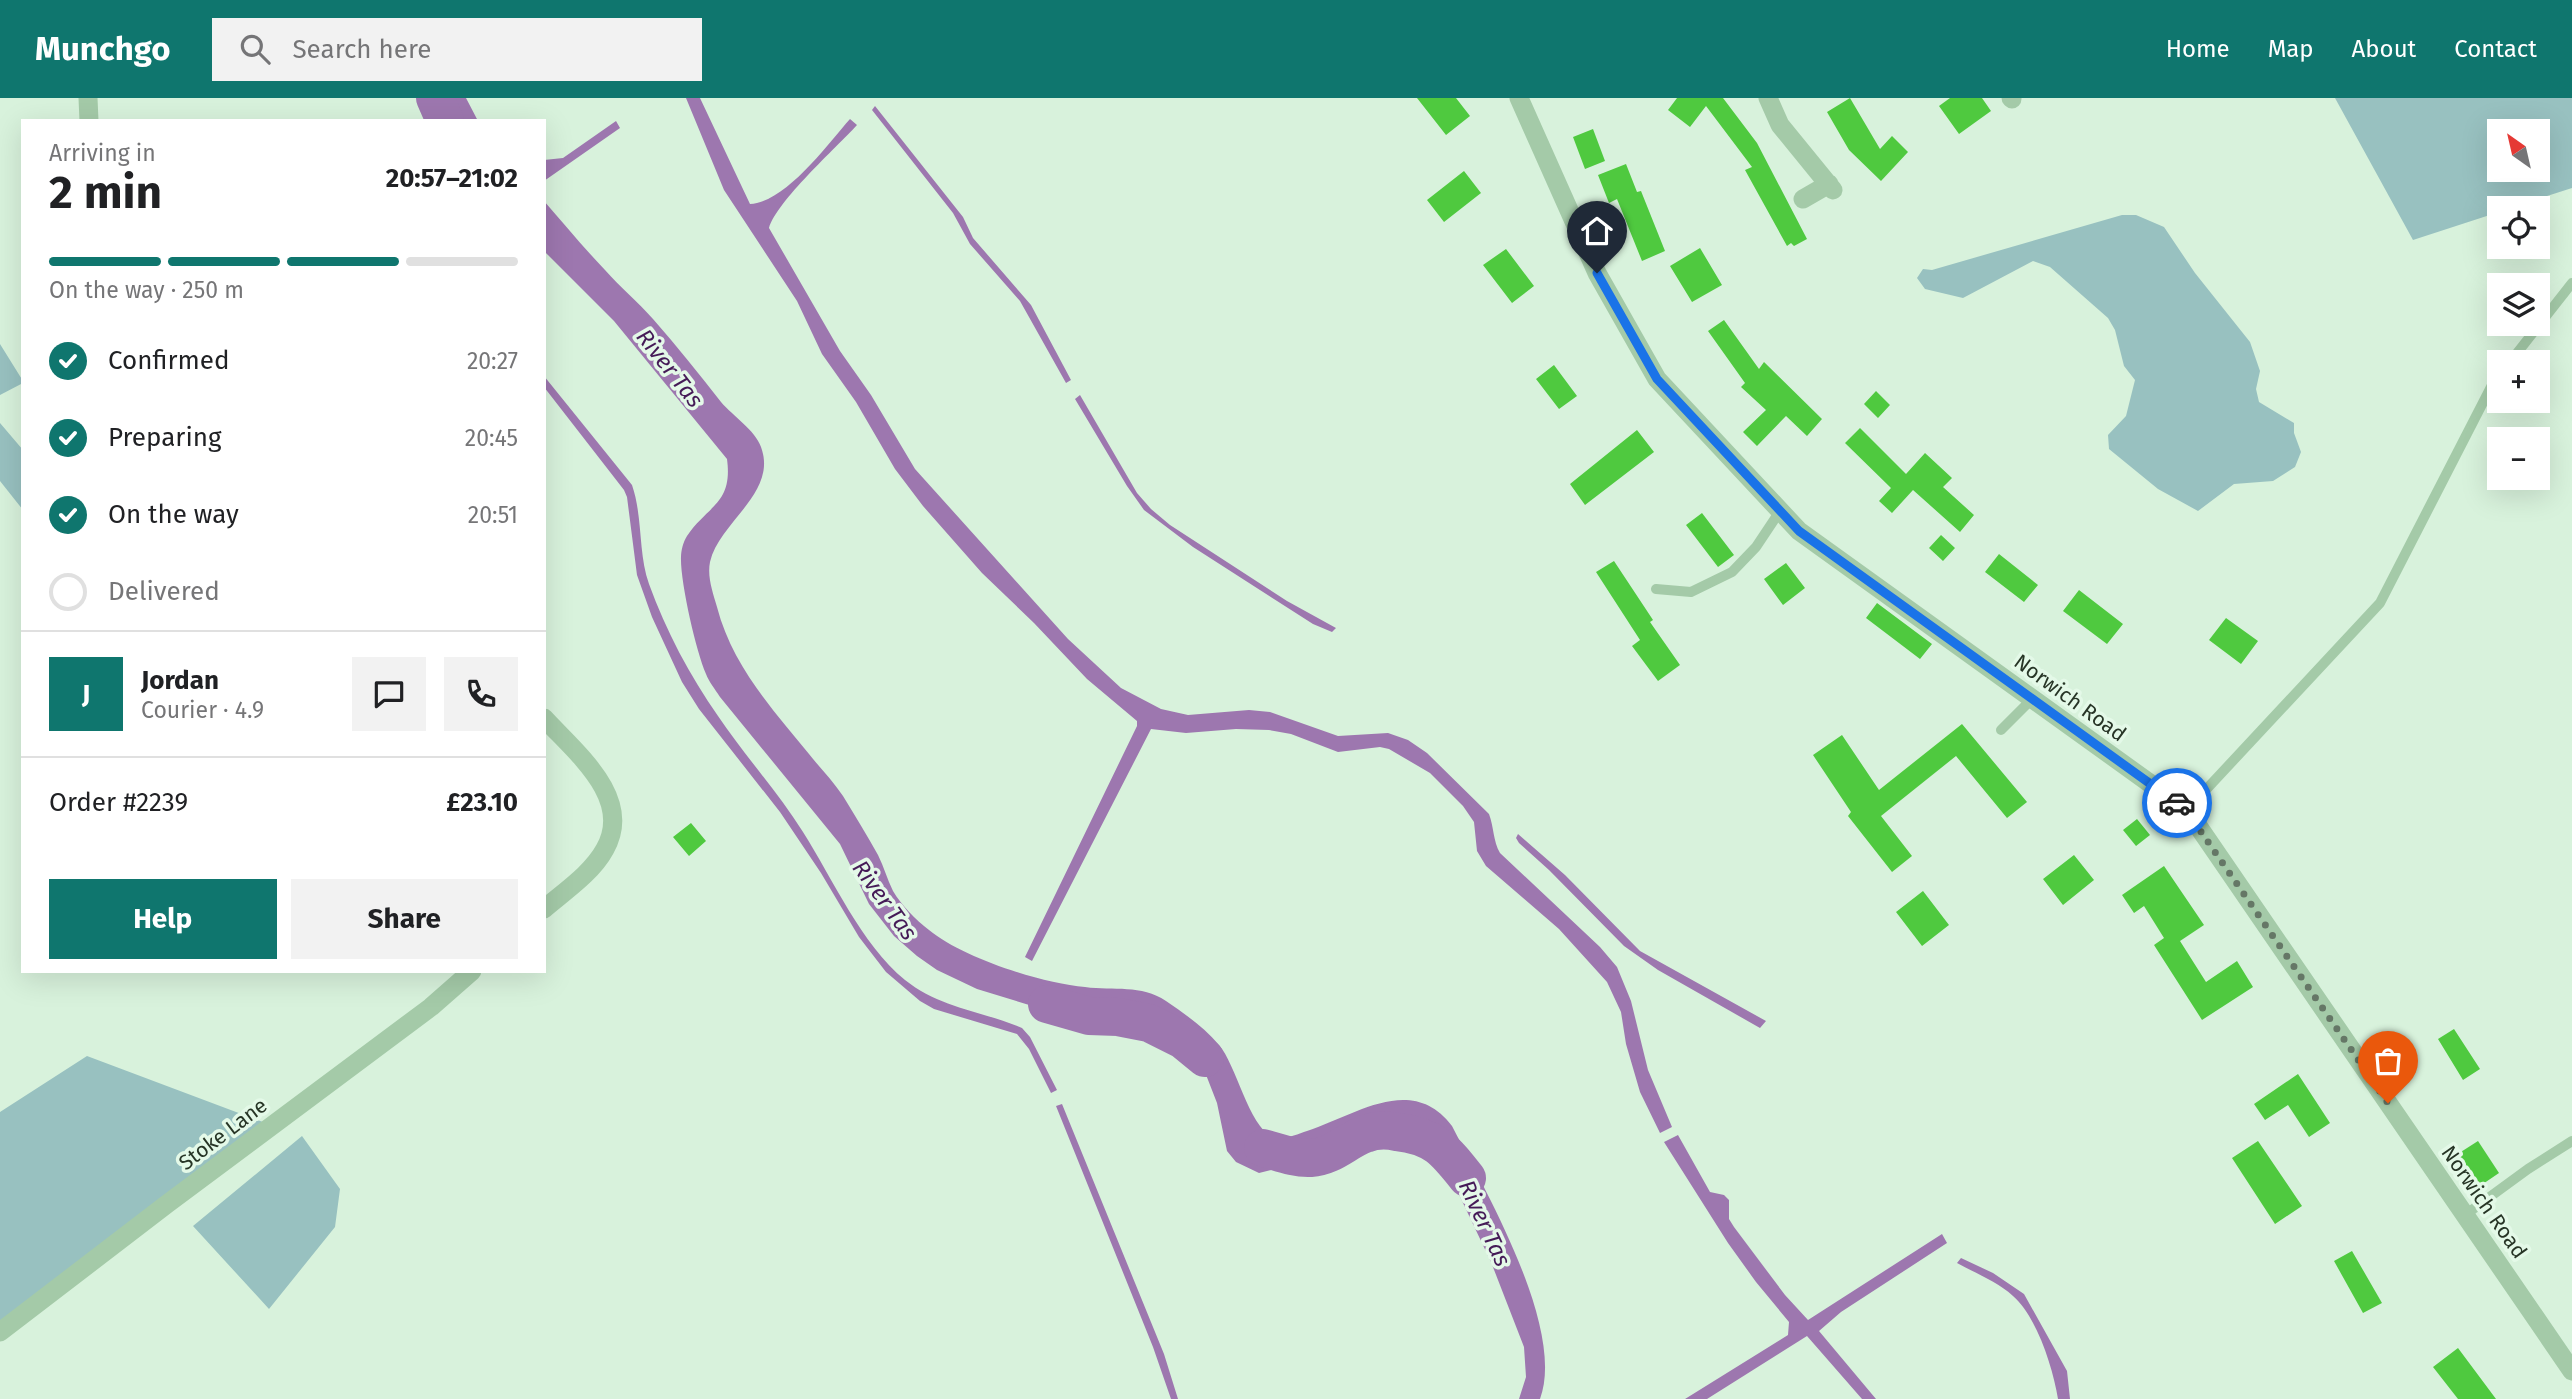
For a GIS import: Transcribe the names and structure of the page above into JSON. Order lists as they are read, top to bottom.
{
  "streets": {
    "street": ["Norwich Road", "Stoke Lane"]
  },
  "water": ["River Tas"],
  "north": "top left",
  "page": {
    "header": "Munchgo",
    "search": "Search here",
    "nav": [
      "Home",
      "Map",
      "About",
      "Contact"
    ],
    "map_buttons": ["+", "−"],
    "heading": ["2 min", "Arriving in", "20:57–21:02"],
    "panel": [
      "Jordan",
      "Courier · 4.9",
      "Order #2239",
      "£23.10"
    ],
    "bar": "On the way · 250 m",
    "list": [
      ["Confirmed", "20:27"],
      ["Preparing", "20:45"],
      ["On the way", "20:51"],
      "Delivered"
    ],
    "round": "J",
    "buttons": ["Help", "Share"]
  }
}
